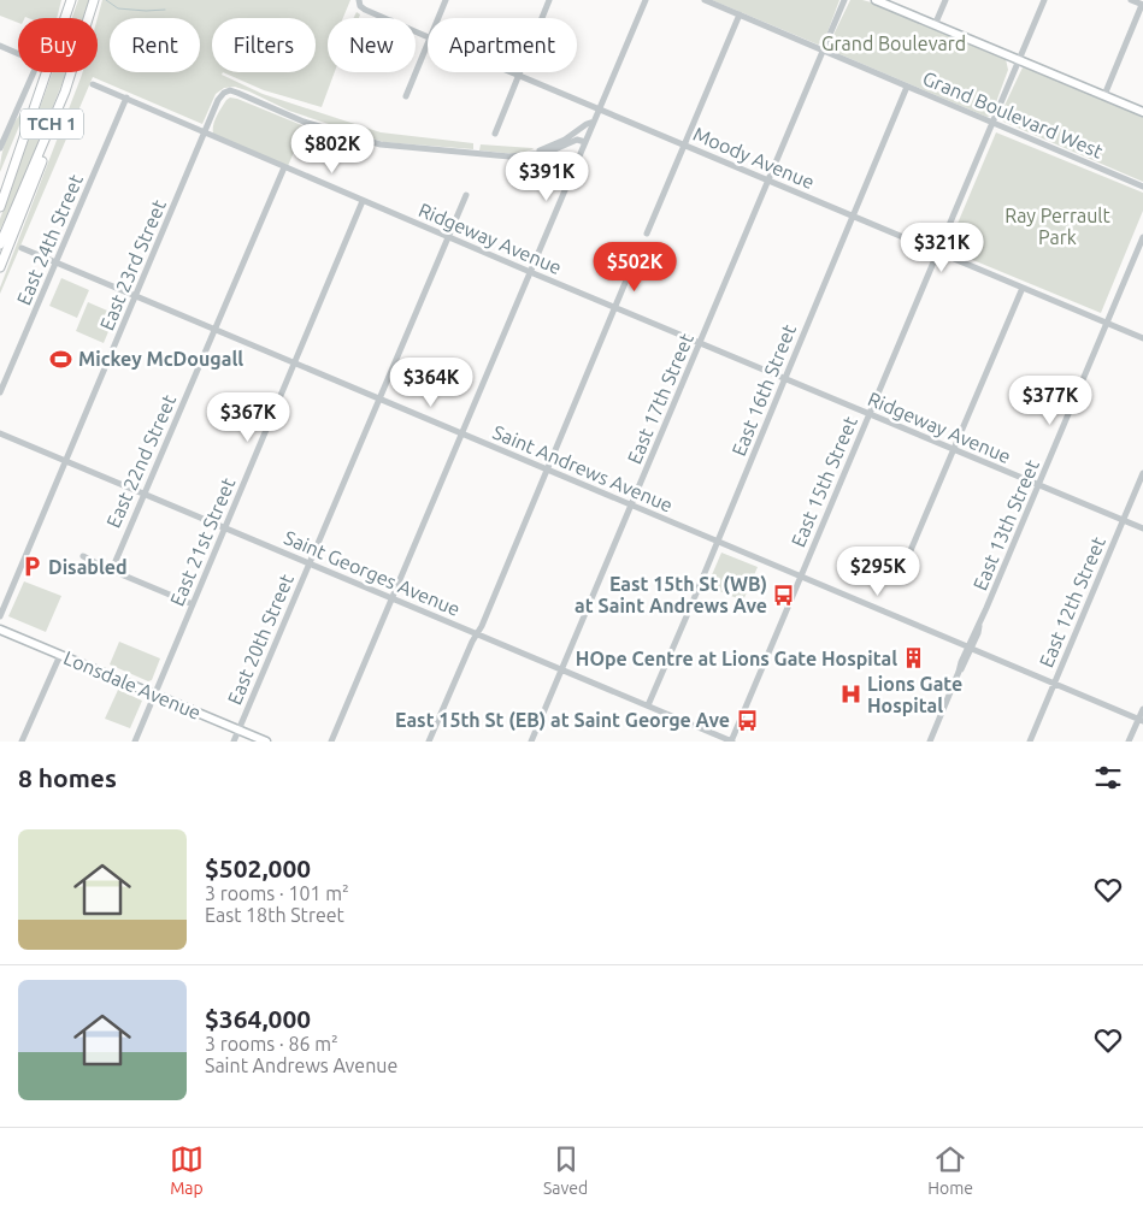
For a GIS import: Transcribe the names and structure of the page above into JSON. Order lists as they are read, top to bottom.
{
  "streets": {
    "highway": ["TCH 1"],
    "main road": ["Lonsdale Avenue"],
    "street": [
      "Grand Boulevard West",
      "Moody Avenue",
      "Ridgeway Avenue",
      "East 24th Street",
      "East 23rd Street",
      "East 16th Street",
      "East 17th Street",
      "East 22nd Street",
      "Saint Andrews Avenue",
      "East 15th Street",
      "East 13th Street",
      "East 21st Street",
      "Saint Georges Avenue",
      "East 12th Street",
      "East 20th Street"
    ]
  },
  "crossings": [
    ["Grand Boulevard West", "East 16th Street"],
    ["Grand Boulevard West", "East 17th Street"],
    ["Grand Boulevard West", "East 15th Street"],
    ["Moody Avenue", "East 16th Street"],
    ["Moody Avenue", "East 17th Street"],
    ["Moody Avenue", "East 15th Street"],
    ["Moody Avenue", "East 13th Street"],
    ["Ridgeway Avenue", "East 24th Street"],
    ["Ridgeway Avenue", "East 23rd Street"],
    ["Ridgeway Avenue", "East 16th Street"],
    ["Ridgeway Avenue", "East 17th Street"],
    ["Ridgeway Avenue", "East 22nd Street"],
    ["Ridgeway Avenue", "East 15th Street"],
    ["Ridgeway Avenue", "East 13th Street"],
    ["Ridgeway Avenue", "East 21st Street"],
    ["Ridgeway Avenue", "East 12th Street"],
    ["Ridgeway Avenue", "East 20th Street"],
    ["East 24th Street", "Saint Andrews Avenue"],
    ["East 23rd Street", "Saint Andrews Avenue"],
    ["East 23rd Street", "Saint Georges Avenue"],
    ["East 16th Street", "Saint Andrews Avenue"],
    ["East 16th Street", "Saint Georges Avenue"],
    ["East 17th Street", "Saint Andrews Avenue"],
    ["East 17th Street", "Saint Georges Avenue"],
    ["East 22nd Street", "Saint Andrews Avenue"],
    ["East 22nd Street", "Saint Georges Avenue"],
    ["Saint Andrews Avenue", "East 15th Street"],
    ["Saint Andrews Avenue", "East 13th Street"],
    ["Saint Andrews Avenue", "East 21st Street"],
    ["Saint Andrews Avenue", "East 12th Street"],
    ["Saint Andrews Avenue", "East 20th Street"],
    ["East 15th Street", "Saint Georges Avenue"],
    ["East 21st Street", "Saint Georges Avenue"],
    ["East 21st Street", "Lonsdale Avenue"],
    ["Saint Georges Avenue", "East 20th Street"],
    ["East 20th Street", "Lonsdale Avenue"]
  ],
  "parks": ["Grand Boulevard", "Ray Perrault Park"],
  "places": {
    "sports": ["Mickey McDougall"],
    "parking": ["Disabled"],
    "bus stop": ["East 15th St (WB) at Saint Andrews Ave", "East 15th St (EB) at Saint George Ave"],
    "building": ["HOpe Centre at Lions Gate Hospital"],
    "hospital": ["Lions Gate Hospital"]
  },
  "page": {
    "chip": [
      "Buy",
      "Rent",
      "Filters",
      "New",
      "Apartment"
    ],
    "price": [
      "$802K",
      "$391K",
      "$321K",
      "$502K",
      "$364K",
      "$377K",
      "$367K",
      "$295K"
    ],
    "heading": "8 homes",
    "list": [
      {
        "name": "$502,000",
        "note": "3 rooms · 101 m² · East 18th Street"
      },
      {
        "name": "$364,000",
        "note": "3 rooms · 86 m² · Saint Andrews Avenue"
      }
    ],
    "tabs": ["Map", "Saved", "Home"]
  }
}
